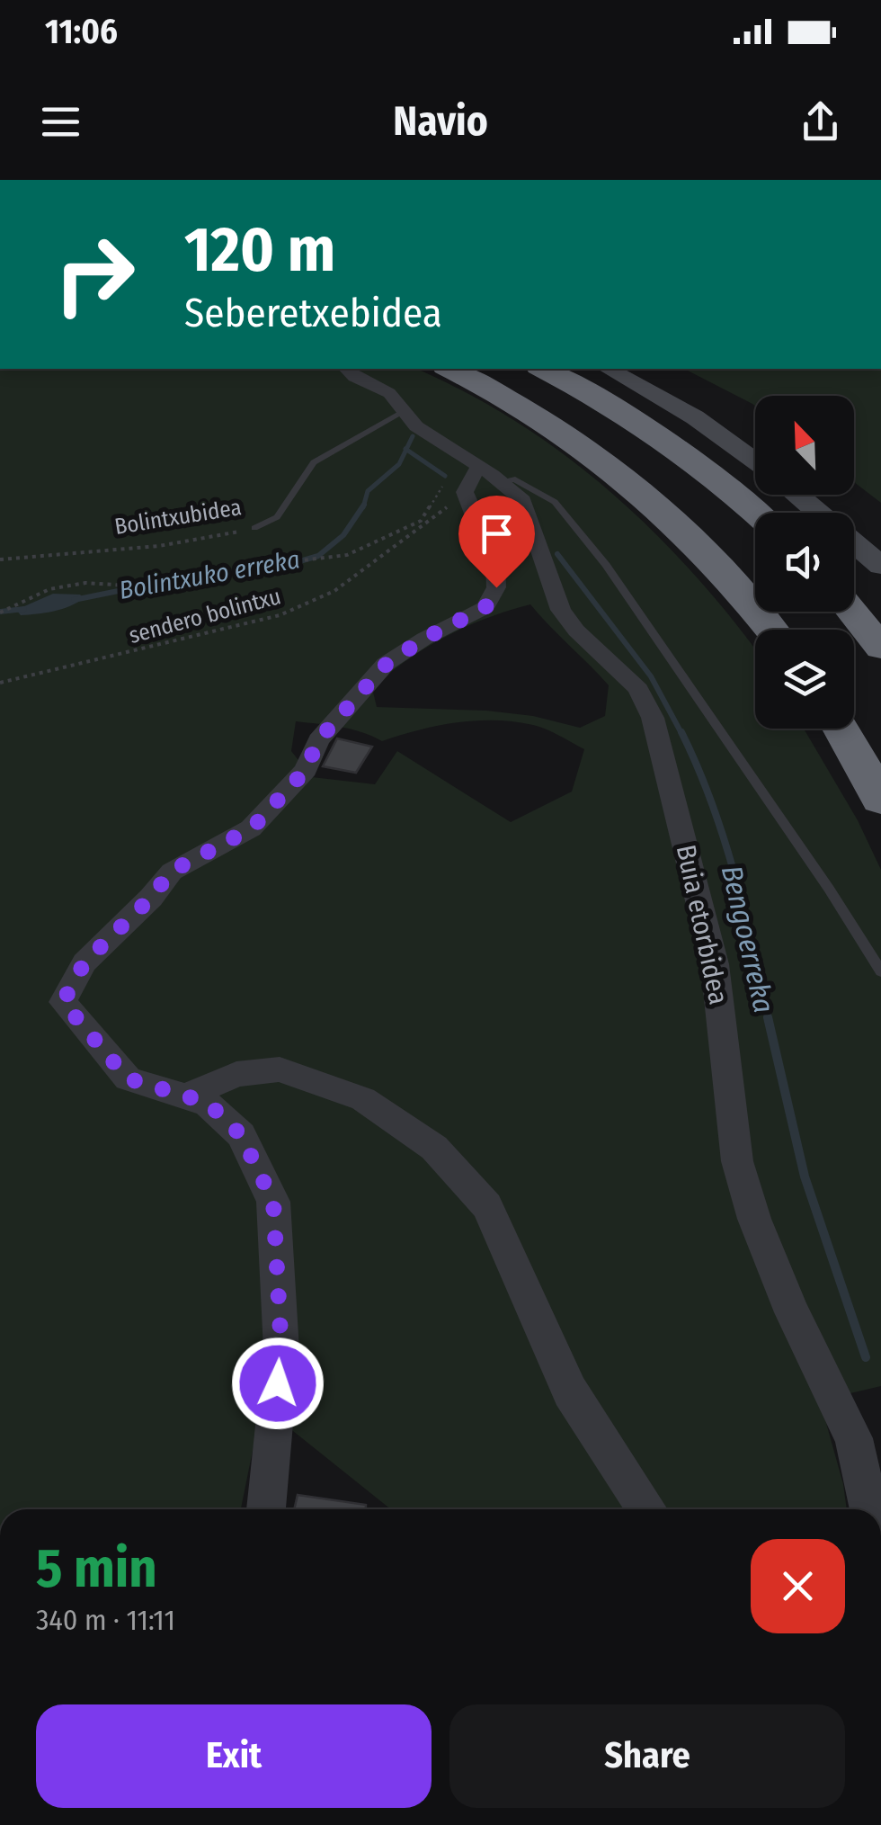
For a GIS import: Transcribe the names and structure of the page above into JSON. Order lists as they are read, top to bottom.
{
  "streets": {
    "street": ["Buia etorbidea"],
    "lane": ["Bolintxubidea"],
    "path": ["sendero bolintxu"]
  },
  "crossings": [
    ["Bolintxubidea", "Buia etorbidea"]
  ],
  "water": ["Bolintxuko erreka", "Bengoerreka"],
  "north": "top left",
  "page": {
    "status": "11:06",
    "header": "Navio",
    "turn": ["120 m", "Seberetxebidea"],
    "heading": ["5 min", "340 m · 11:11"],
    "buttons": ["Exit", "Share"]
  }
}
